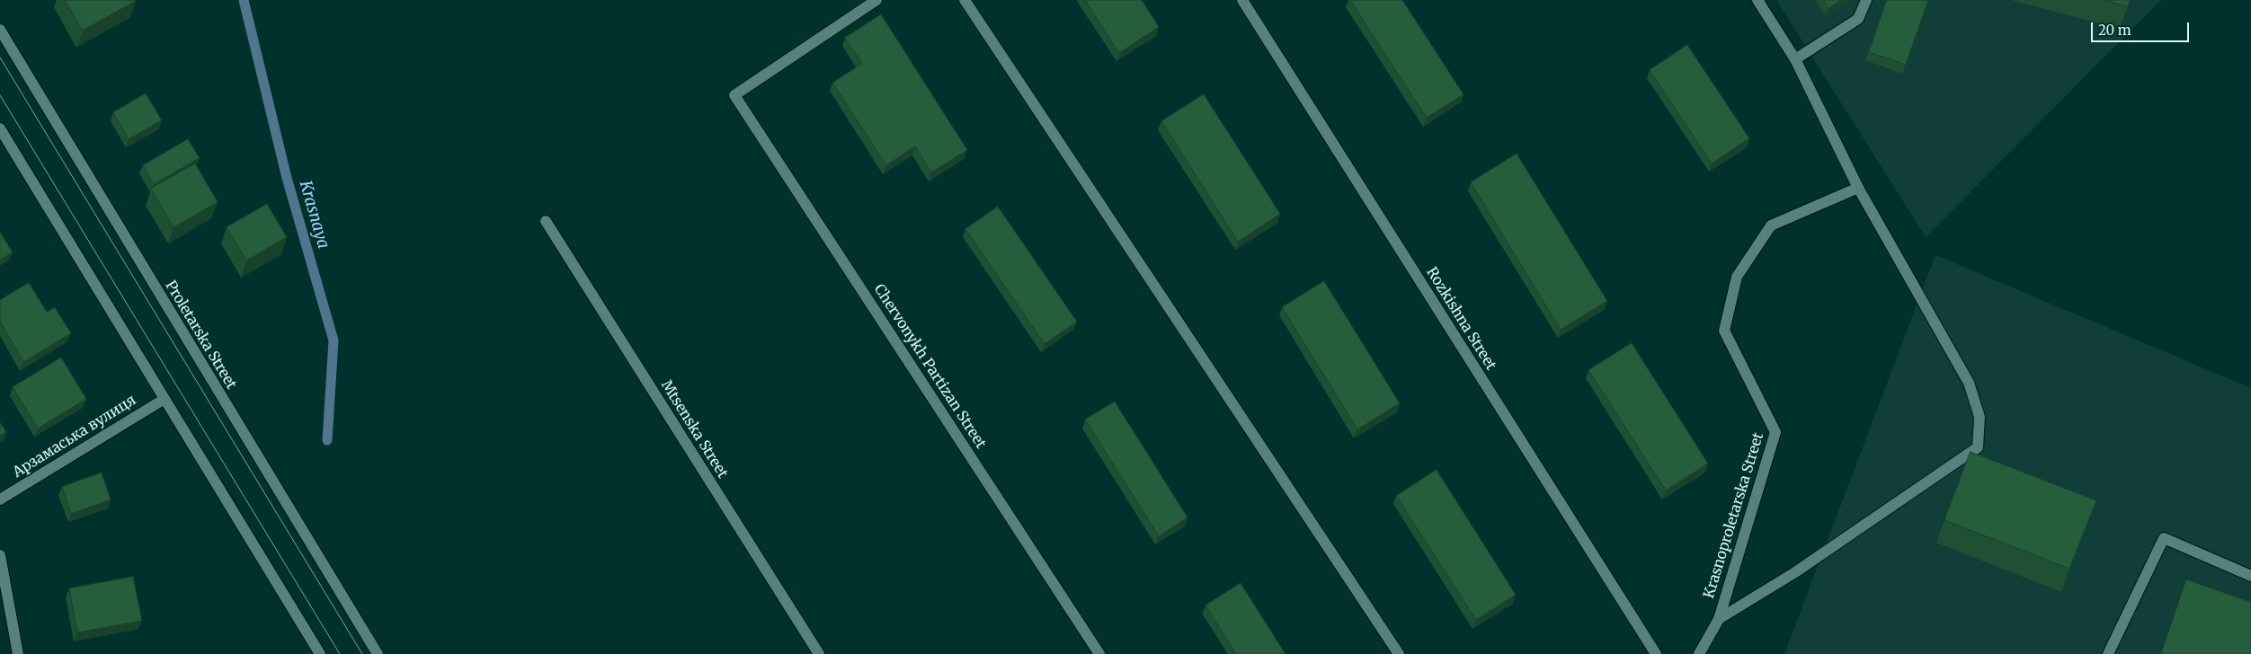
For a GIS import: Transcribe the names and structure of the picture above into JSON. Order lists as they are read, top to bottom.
{
  "streets": {
    "street": [
      "Rozkishna Street",
      "Proletarska Street",
      "Chervonykh Partizan Street",
      "Mtsenska Street",
      "Арзамаська вулиця",
      "Krasnoproletarska Street"
    ]
  },
  "water": ["Krasnaya"],
  "scale_bar": "20 m"
}
